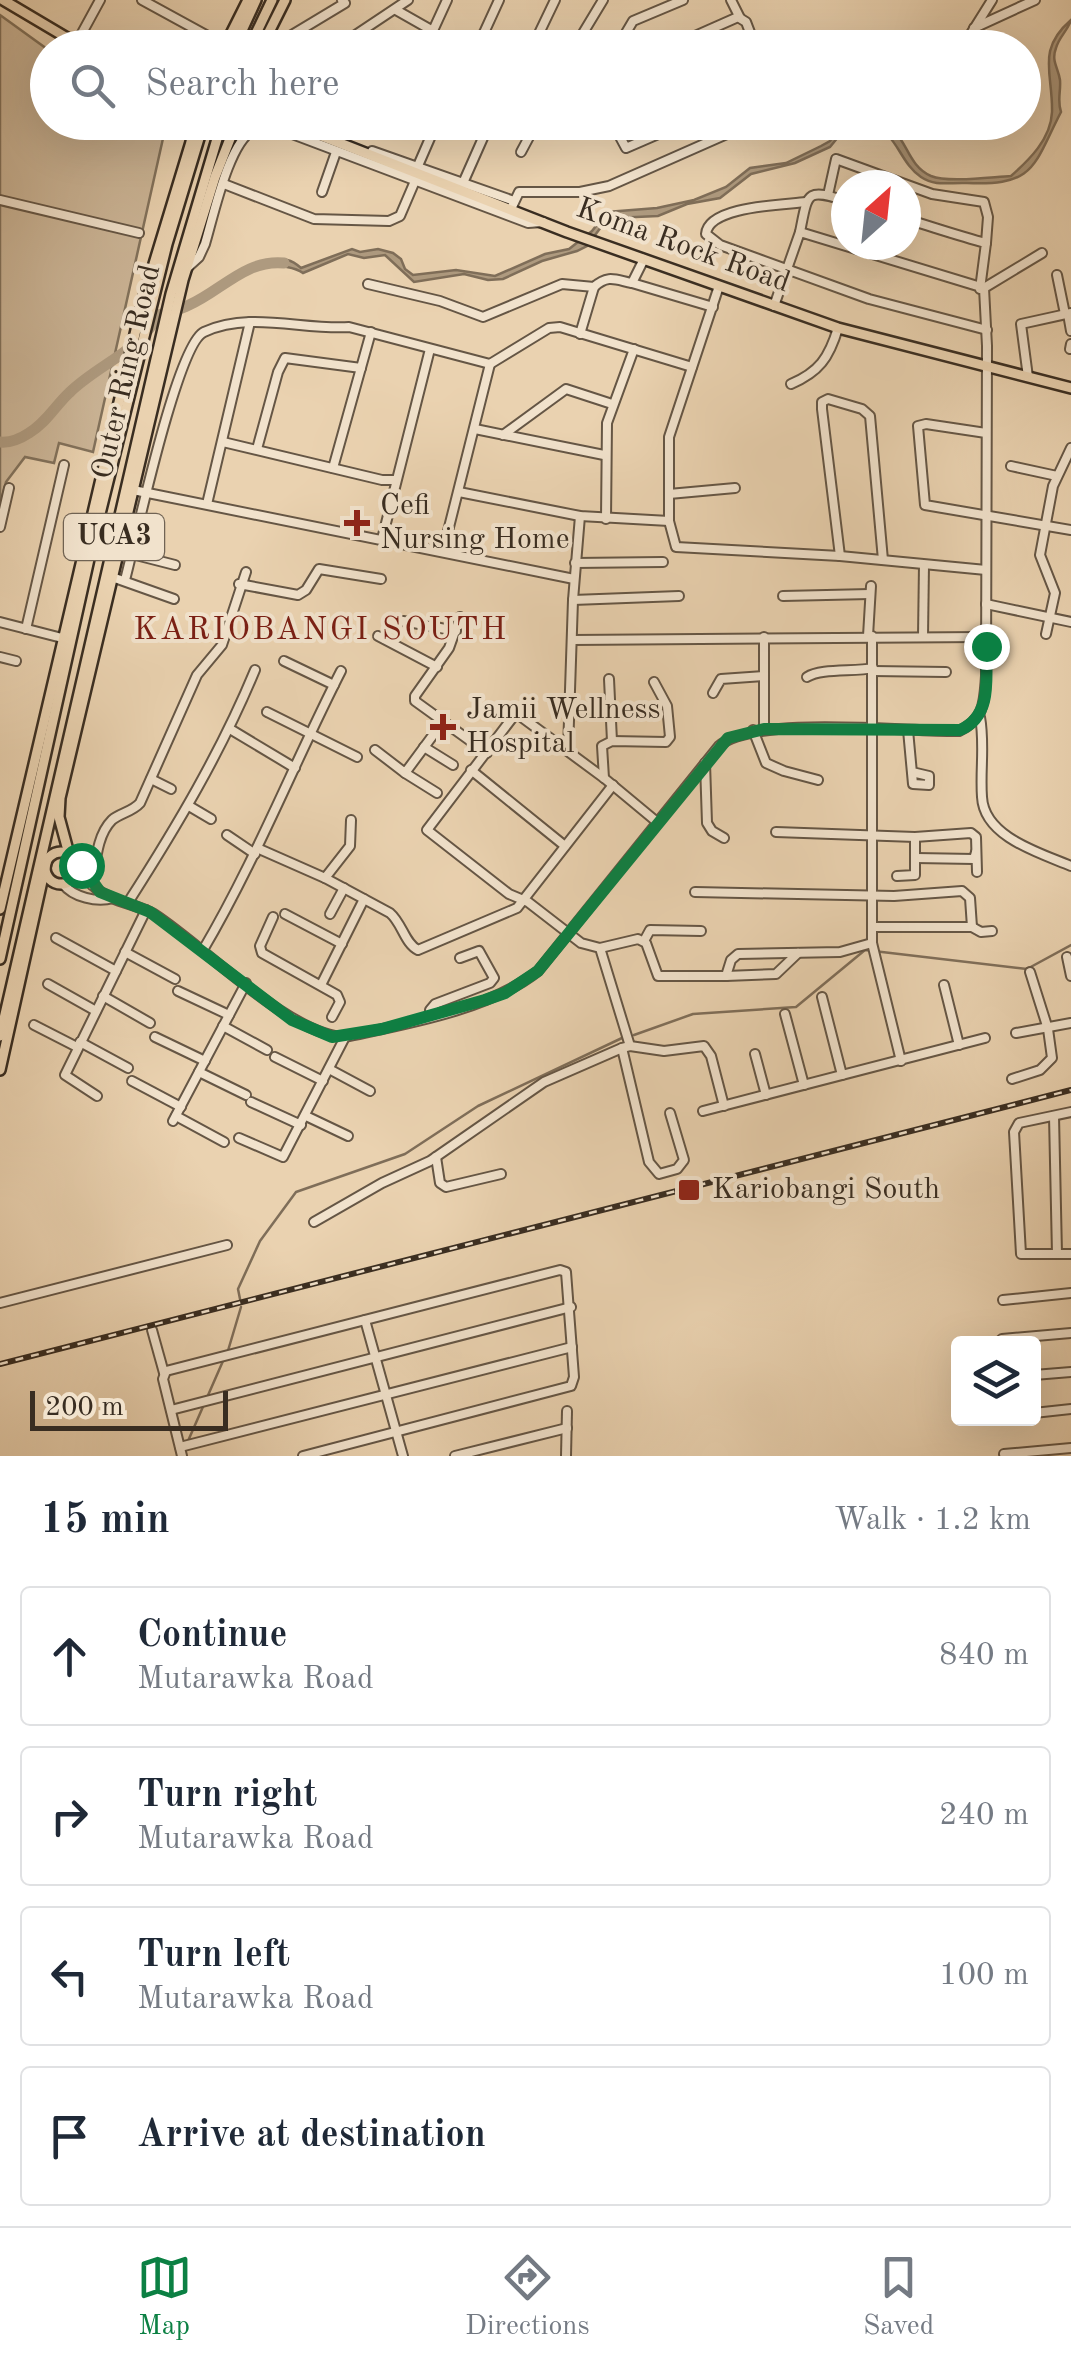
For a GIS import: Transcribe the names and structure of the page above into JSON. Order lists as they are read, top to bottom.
{
  "streets": {
    "main road": ["Koma Rock Road", "Outer Ring Road", "UCA3"]
  },
  "crossings": [
    ["Outer Ring Road", "UCA3"]
  ],
  "districts": ["KARIOBANGI SOUTH"],
  "places": {
    "health": ["Cefi Nursing Home", "Jamii Wellness Hospital"],
    "transit": ["Kariobangi South"]
  },
  "scale_bar": "200 m",
  "north": "top right",
  "page": {
    "search": "Search here",
    "scale": "200 m",
    "heading": ["15 min", "Walk · 1.2 km"],
    "list": [
      ["Continue", "Mutarawka Road", "840 m"],
      ["Turn right", "Mutarawka Road", "240 m"],
      ["Turn left", "Mutarawka Road", "100 m"],
      "Arrive at destination"
    ],
    "nav": ["Map", "Directions", "Saved"]
  }
}
